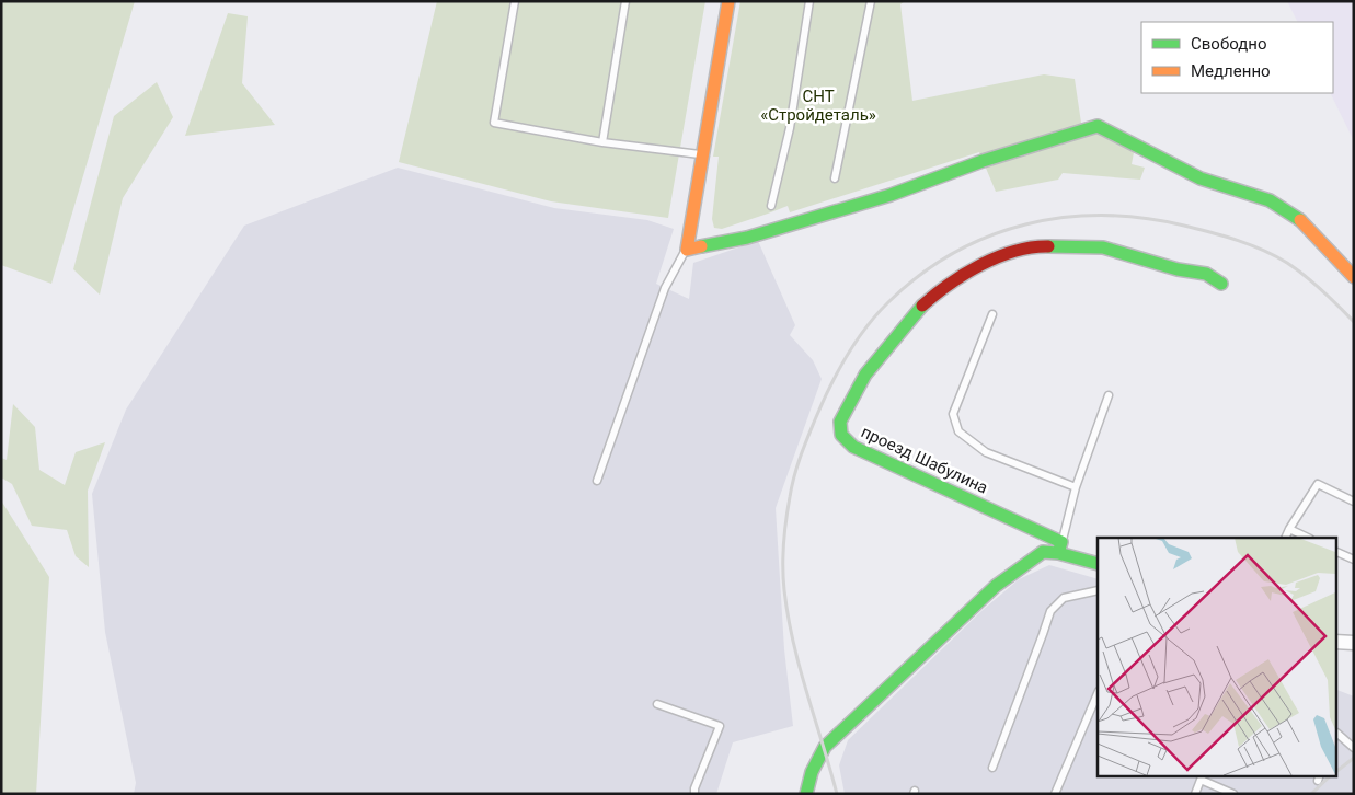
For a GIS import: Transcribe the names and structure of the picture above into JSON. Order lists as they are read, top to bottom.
{
  "streets": {
    "street": ["проезд Шабулина"]
  },
  "parks": ["СНТ «Стройдеталь»"],
  "legend": ["Свободно", "Медленно"]
}
